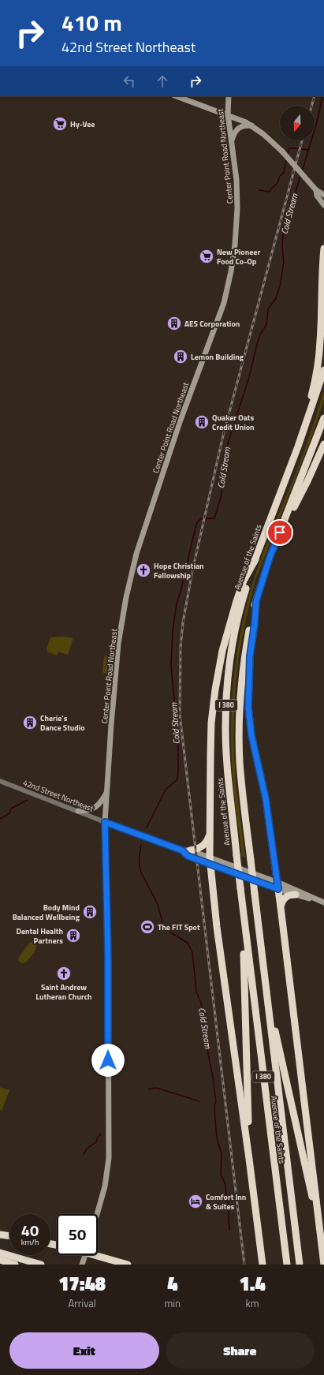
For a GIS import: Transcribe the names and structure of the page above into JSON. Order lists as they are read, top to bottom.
{
  "streets": {
    "highway": ["Avenue of the Saints", "I 380"],
    "main road": ["Center Point Road Northeast", "42nd Street Northeast"]
  },
  "crossings": [
    ["Center Point Road Northeast", "42nd Street Northeast"]
  ],
  "water": ["Cold Stream"],
  "places": {
    "supermarket": ["Hy-Vee", "New Pioneer Food Co-Op"],
    "building": [
      "AES Corporation",
      "Lemon Building",
      "Quaker Oats Credit Union",
      "Cherie's Dance Studio",
      "Body Mind Balanced Wellbeing",
      "Dental Health Partners"
    ],
    "church": ["Hope Christian Fellowship", "Saint Andrew Lutheran Church"],
    "sports": ["The FIT Spot"],
    "hotel": ["Comfort Inn & Suites"]
  },
  "north": "bottom",
  "page": {
    "turn": ["410 m", "42nd Street Northeast"],
    "speed": "40 km/h",
    "limit": "50",
    "eta": [
      "17:48",
      "Arrival",
      "4",
      "min",
      "1.4",
      "km"
    ],
    "buttons": ["Exit", "Share"]
  }
}
